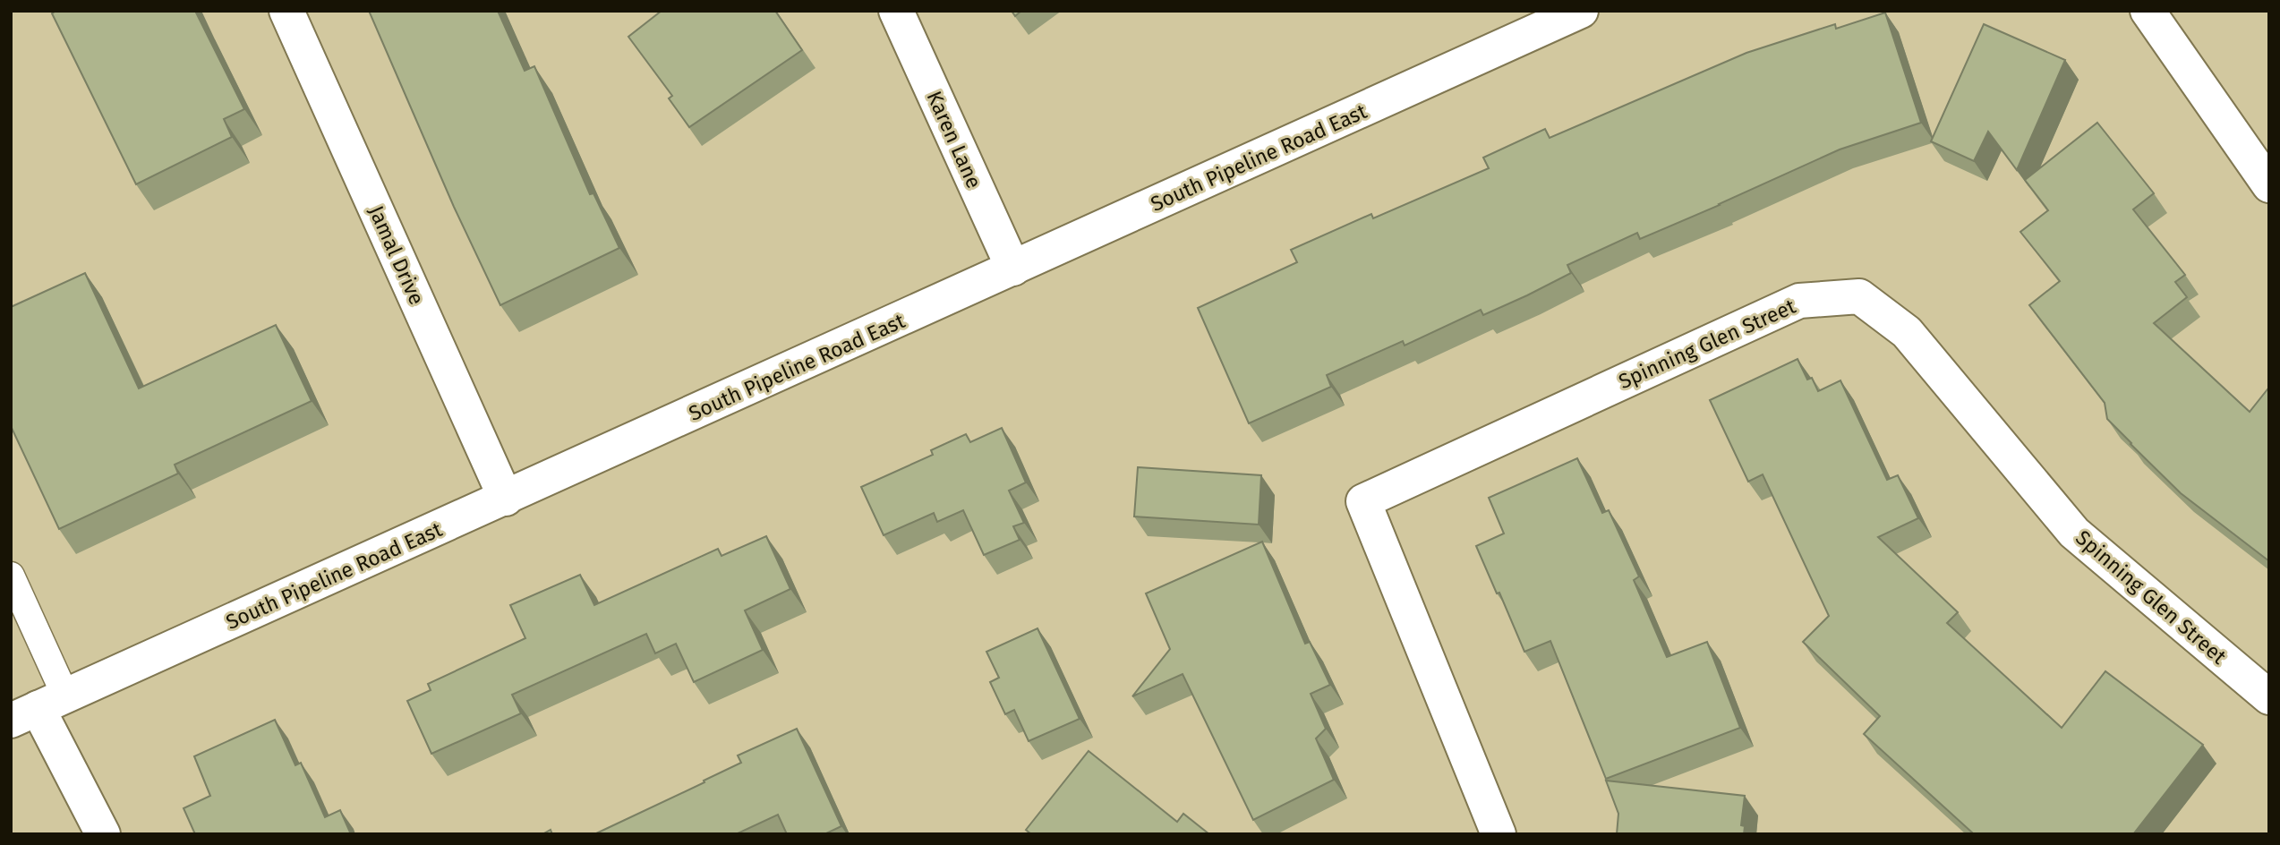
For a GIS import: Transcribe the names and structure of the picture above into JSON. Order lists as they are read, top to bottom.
{
  "streets": {
    "street": [
      "Karen Lane",
      "South Pipeline Road East",
      "Jamal Drive",
      "Spinning Glen Street"
    ]
  },
  "crossings": [
    ["Karen Lane", "South Pipeline Road East"],
    ["South Pipeline Road East", "Jamal Drive"]
  ]
}
